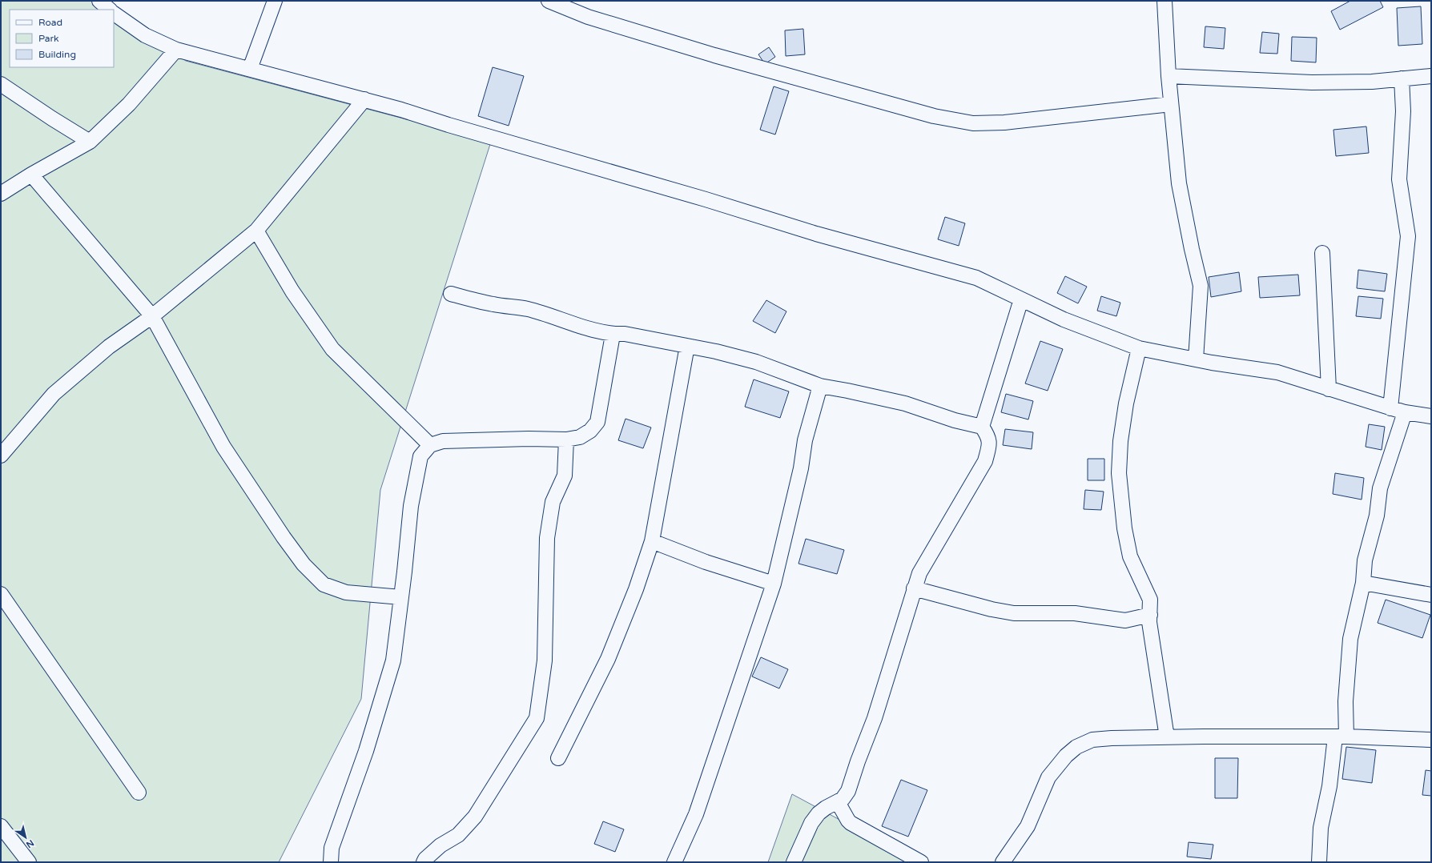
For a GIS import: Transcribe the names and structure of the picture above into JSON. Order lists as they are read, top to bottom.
{
  "legend": ["Road", "Park", "Building"],
  "north": "bottom right"
}
